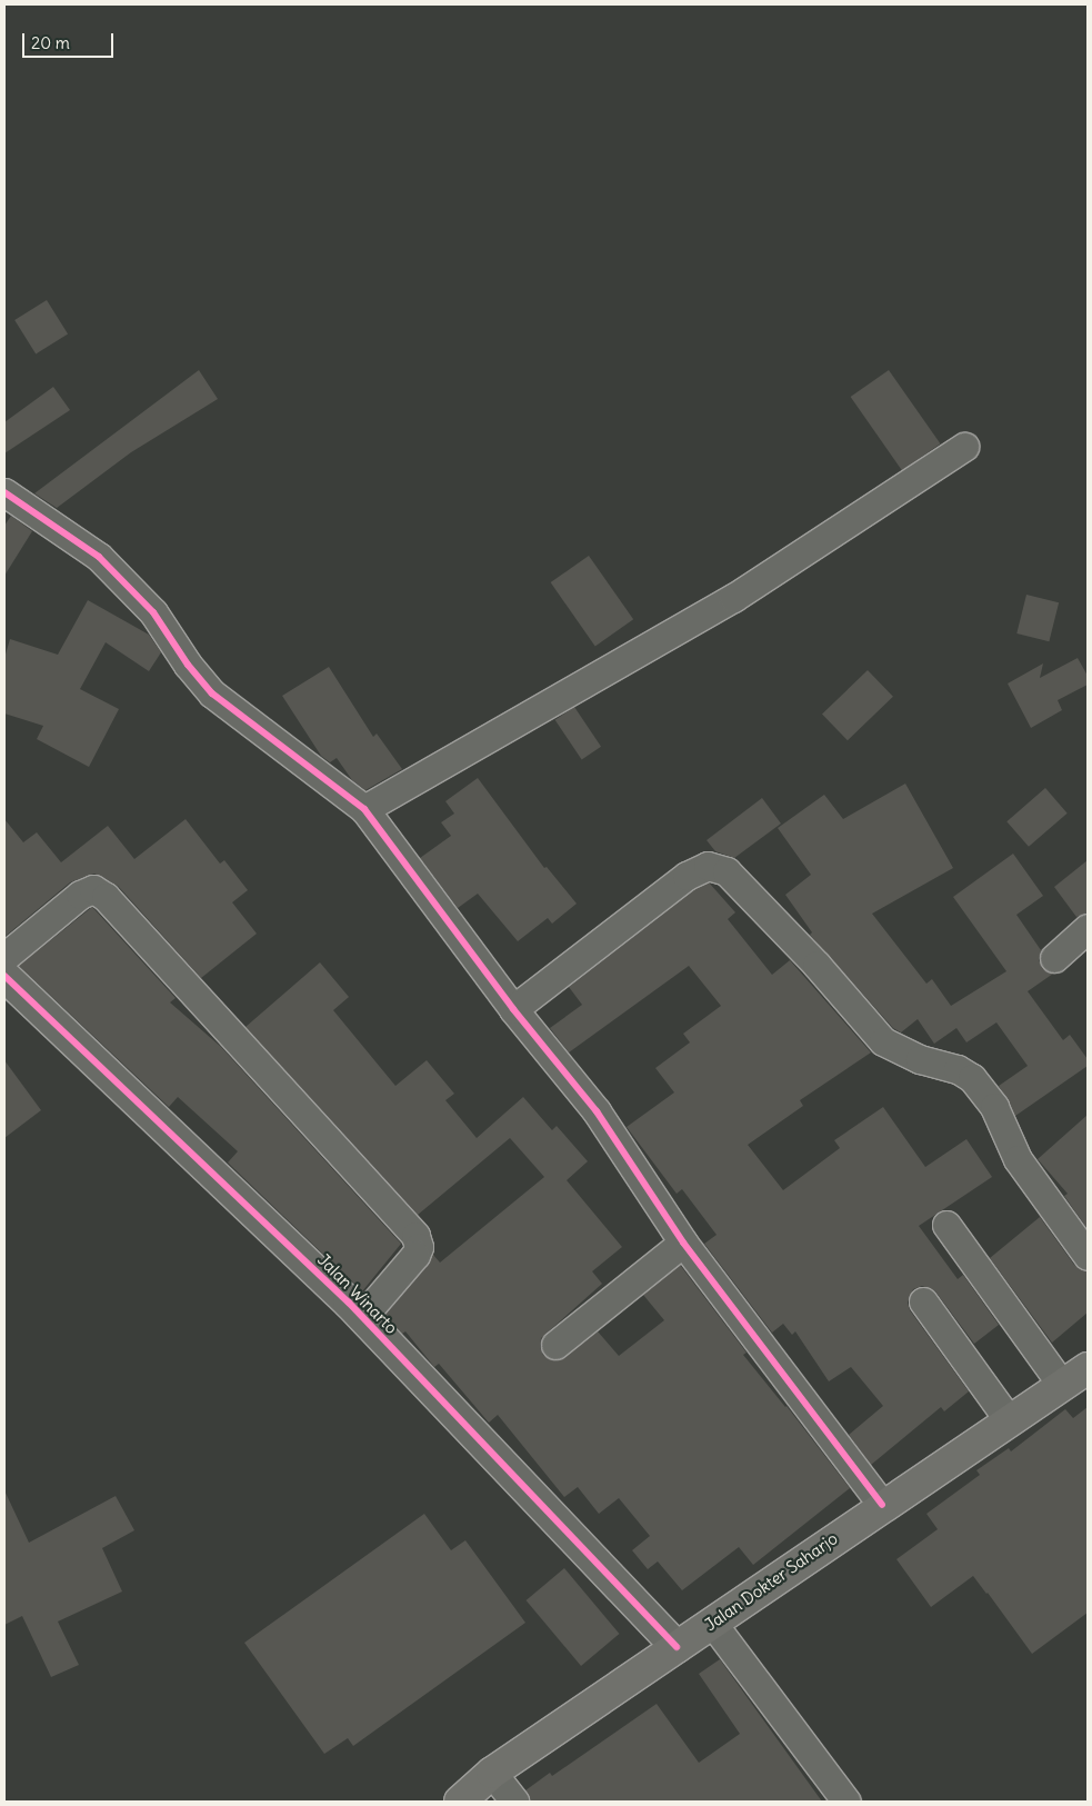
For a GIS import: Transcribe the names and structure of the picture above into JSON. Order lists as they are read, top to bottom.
{
  "streets": {
    "highway": ["Jalan Dokter Saharjo"],
    "street": ["Jalan Winarto"]
  },
  "crossings": [
    ["Jalan Winarto", "Jalan Dokter Saharjo"]
  ],
  "scale_bar": "20 m"
}
